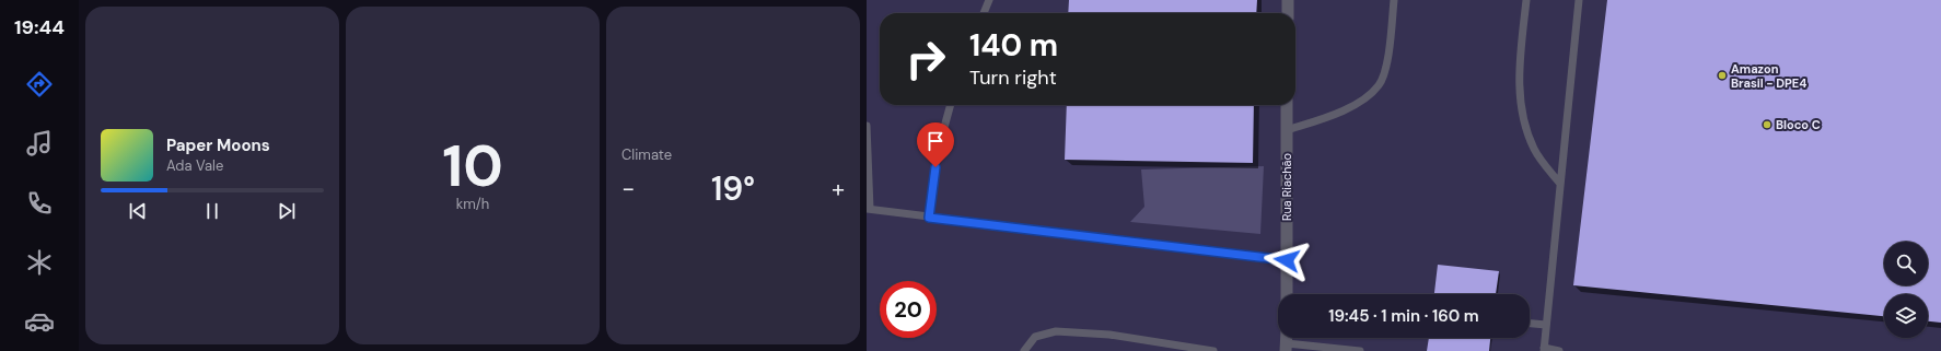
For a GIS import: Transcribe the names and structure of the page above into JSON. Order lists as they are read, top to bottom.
{
  "streets": {
    "street": ["Rua Riachão"]
  },
  "places": ["Amazon Brasil - DPE4", "Bloco C"],
  "page": {
    "tabs": "19:44",
    "tile": [
      ["10", "km/h"],
      "Climate"
    ],
    "turn": ["140 m", "Turn right"],
    "song": ["Paper Moons", "Ada Vale"],
    "heat": ["−", "19°", "+"],
    "limit": "20",
    "trip": "19:45 · 1 min · 160 m"
  }
}
